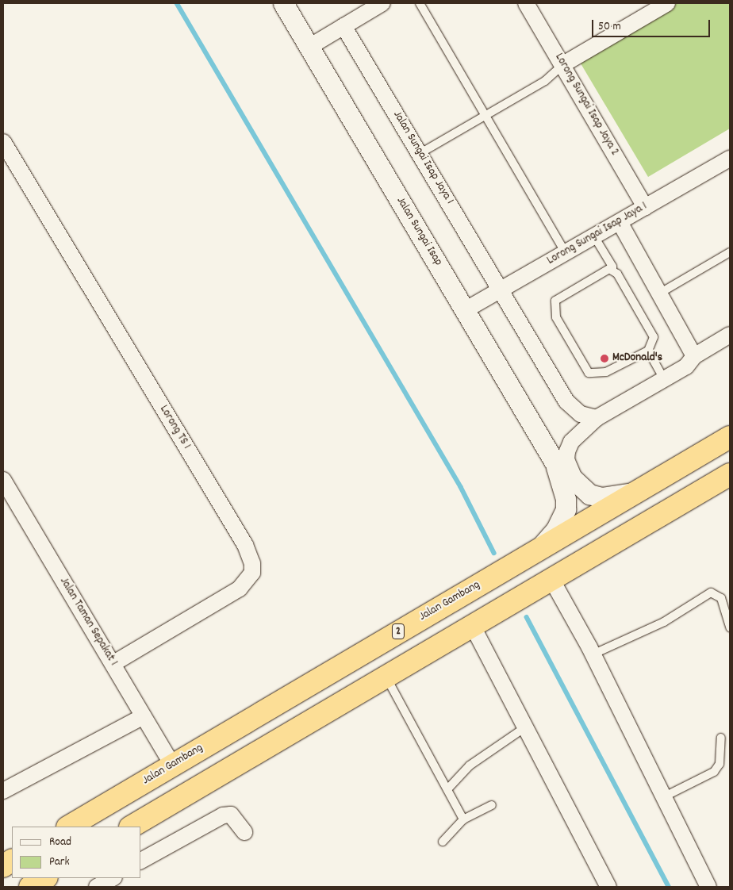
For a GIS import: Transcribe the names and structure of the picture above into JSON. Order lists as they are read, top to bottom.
{
  "streets": {
    "highway": ["Jalan Gambang", "2"],
    "street": [
      "Lorong Sungai Isap Jaya 2",
      "Jalan Sungai Isap Jaya 1",
      "Jalan Sungai Isap",
      "Lorong Sungai Isap Jaya 1",
      "Lorong TS 1",
      "Jalan Taman Sepakat 1"
    ]
  },
  "crossings": [
    ["Lorong Sungai Isap Jaya 2", "Lorong Sungai Isap Jaya 1"],
    ["Jalan Sungai Isap Jaya 1", "Lorong Sungai Isap Jaya 1"],
    ["Jalan Sungai Isap", "Lorong Sungai Isap Jaya 1"],
    ["Lorong TS 1", "Jalan Taman Sepakat 1"],
    ["Jalan Gambang", "Jalan Taman Sepakat 1"]
  ],
  "places": ["McDonald's"],
  "legend": ["Road", "Park"],
  "scale_bar": "50 m"
}
